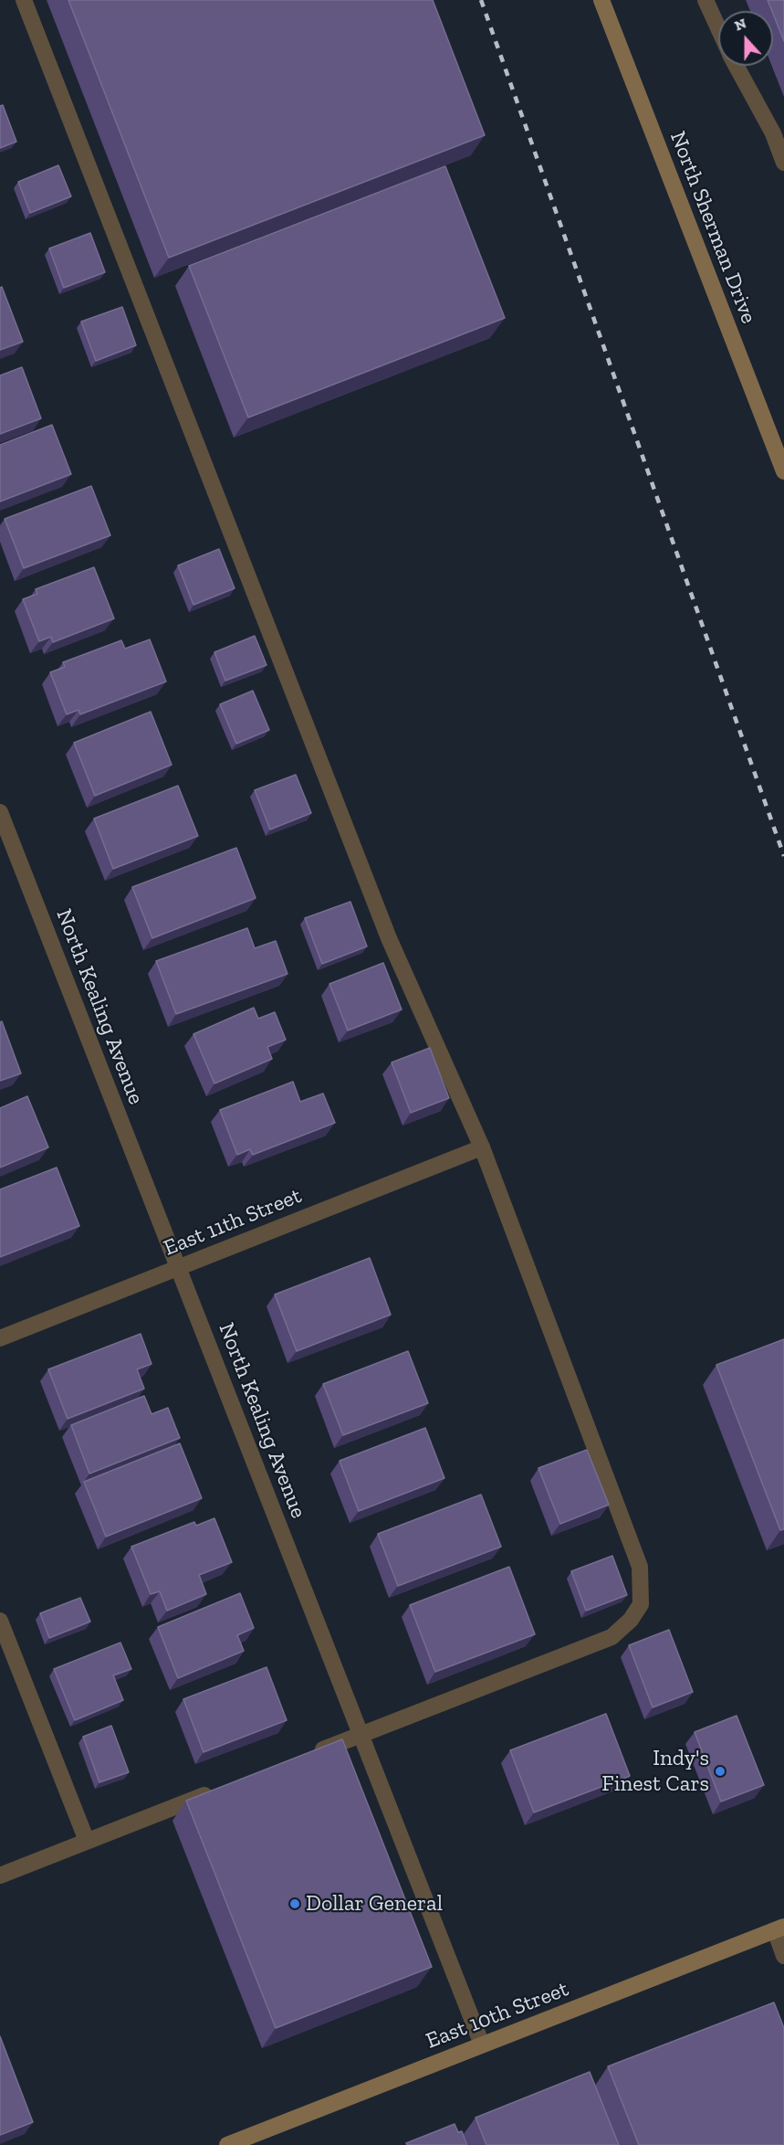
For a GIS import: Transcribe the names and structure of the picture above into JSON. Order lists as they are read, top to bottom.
{
  "streets": {
    "main road": ["North Sherman Drive", "East 10th Street"],
    "street": ["North Kealing Avenue", "East 11th Street"]
  },
  "crossings": [
    ["North Kealing Avenue", "East 11th Street"],
    ["North Kealing Avenue", "East 10th Street"]
  ],
  "places": ["Indy's Finest Cars", "Dollar General"],
  "north": "top"
}
